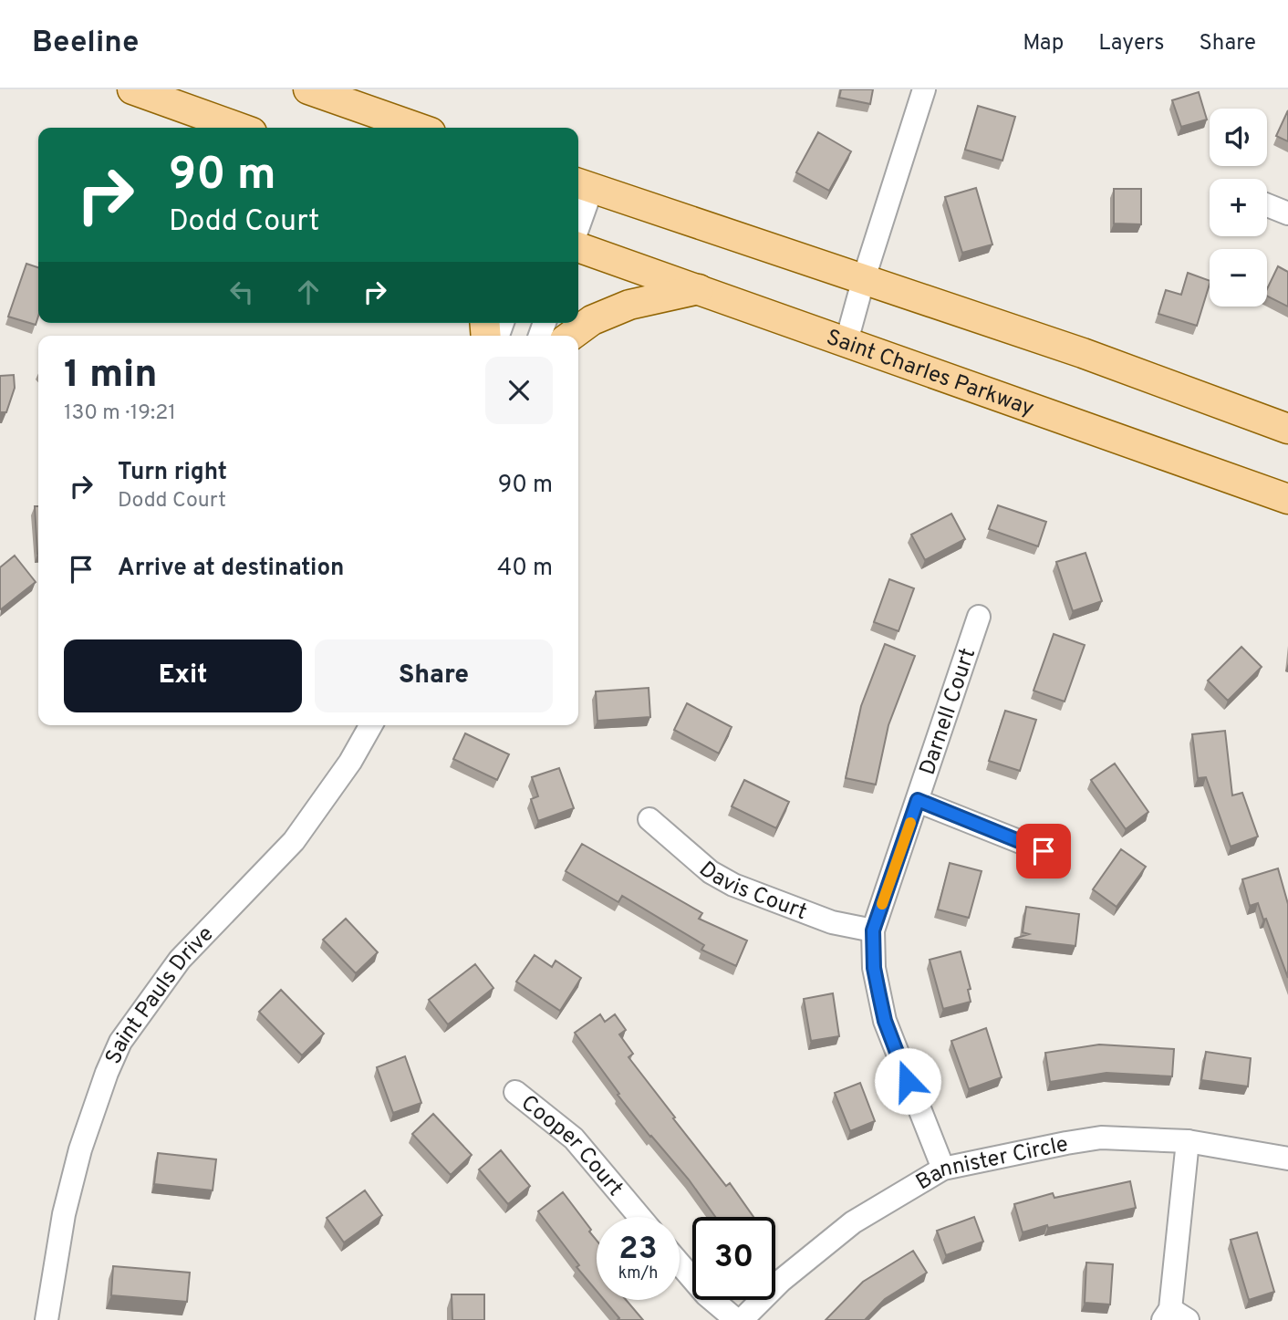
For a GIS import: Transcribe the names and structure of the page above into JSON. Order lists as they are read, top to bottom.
{
  "streets": {
    "main road": ["Saint Charles Parkway"],
    "street": [
      "Darnell Court",
      "Davis Court",
      "Saint Pauls Drive",
      "Cooper Court",
      "Bannister Circle"
    ]
  },
  "crossings": [
    ["Darnell Court", "Davis Court"],
    ["Darnell Court", "Bannister Circle"]
  ],
  "page": {
    "header": "Beeline",
    "nav": ["Map", "Layers", "Share"],
    "map_buttons": ["+", "−"],
    "turn": ["90 m", "Dodd Court"],
    "heading": ["1 min", "130 m · 19:21"],
    "list": [
      {
        "name": "Turn right",
        "note": "Dodd Court",
        "value": "90 m"
      },
      {
        "name": "Arrive at destination",
        "value": "40 m"
      }
    ],
    "buttons": ["Exit", "Share"],
    "speed": "23 km/h",
    "limit": "30"
  }
}
